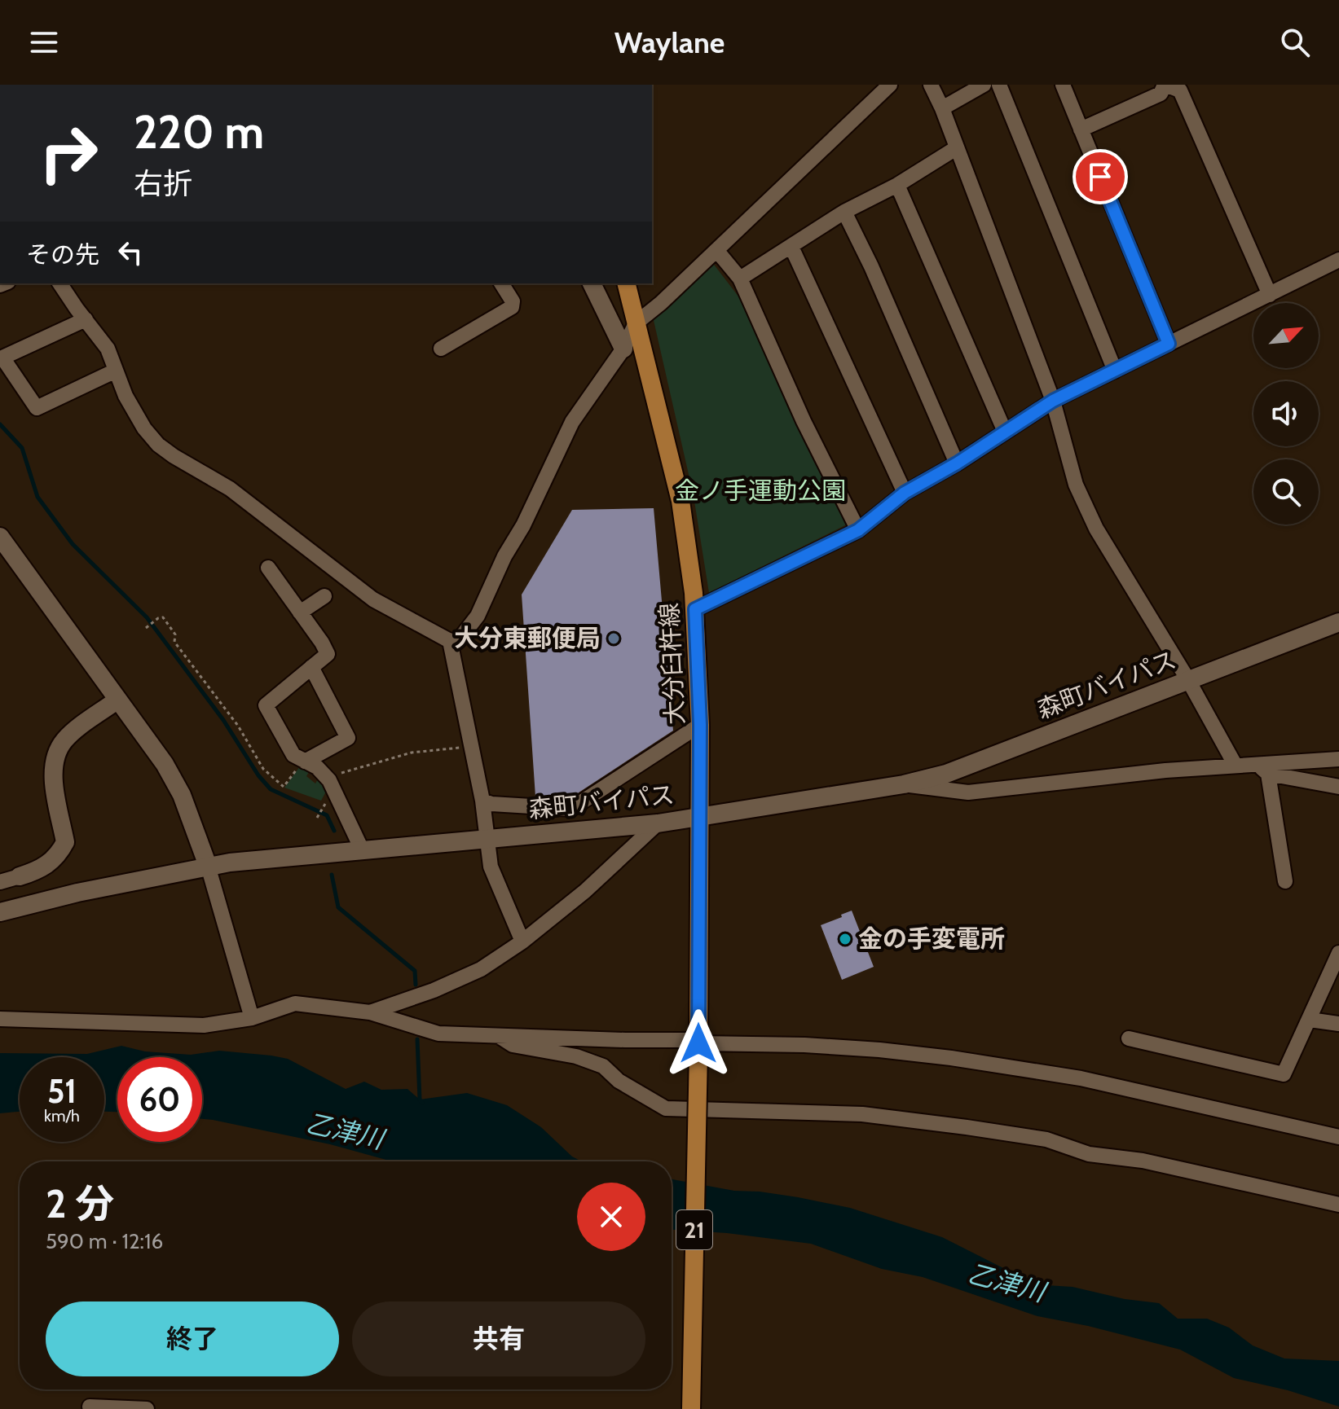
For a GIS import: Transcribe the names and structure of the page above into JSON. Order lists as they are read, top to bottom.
{
  "streets": {
    "main road": ["大分臼杵線", "森町バイパス", "21"]
  },
  "crossings": [
    ["大分臼杵線", "森町バイパス"],
    ["大分臼杵線", "21"]
  ],
  "water": ["乙津川"],
  "parks": ["金ノ手運動公園"],
  "places": ["大分東郵便局", "金の手変電所"],
  "north": "top right",
  "page": {
    "header": "Waylane",
    "turn": ["220 m", "右折"],
    "then": "その先",
    "speed": "51 km/h",
    "limit": "60",
    "heading": ["2 分", "590 m · 12:16"],
    "buttons": ["終了", "共有"]
  }
}
